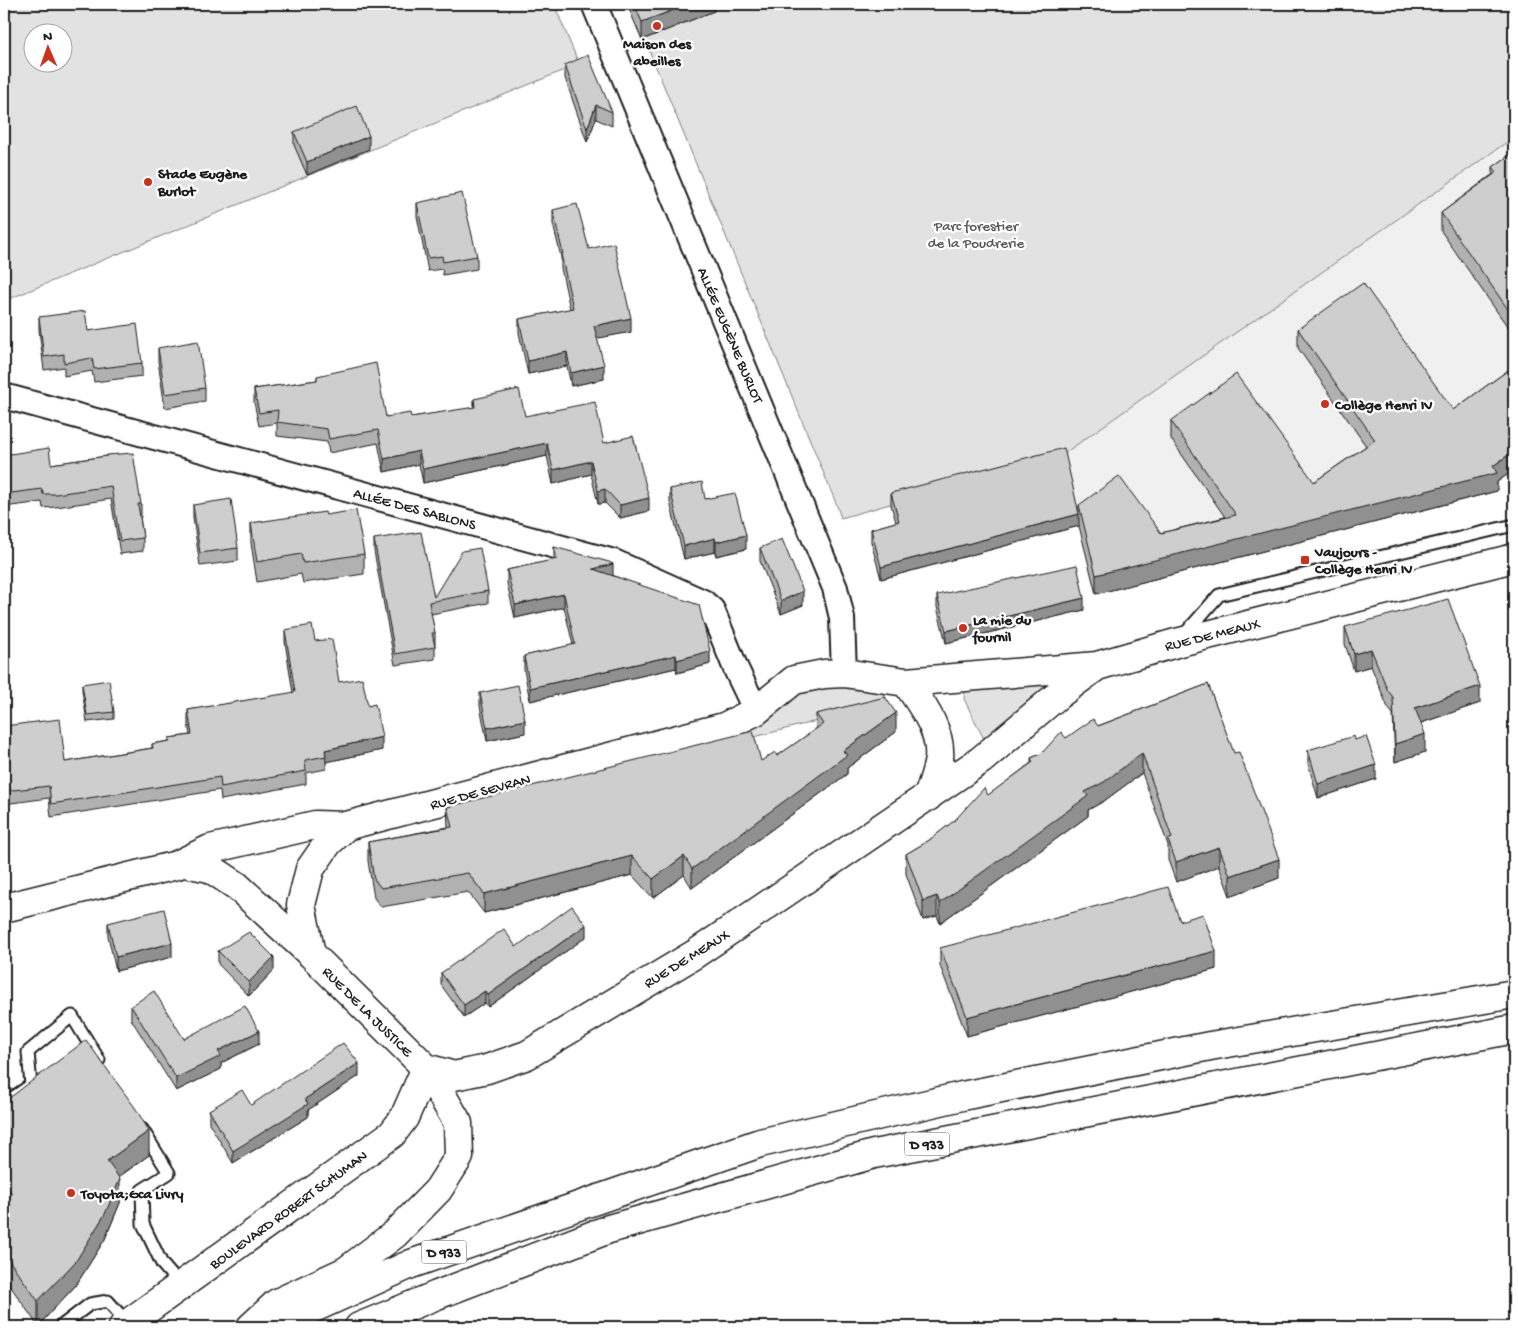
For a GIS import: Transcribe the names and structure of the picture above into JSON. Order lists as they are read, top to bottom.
{
  "streets": {
    "main road": [
      "RUE DE MEAUX",
      "RUE DE SEVRAN",
      "RUE DE LA JUSTICE",
      "D 933",
      "BOULEVARD ROBERT SCHUMAN"
    ],
    "street": ["ALLÉE EUGÈNE BURLOT", "ALLÉE DES SABLONS"]
  },
  "crossings": [
    ["ALLÉE EUGÈNE BURLOT", "RUE DE SEVRAN"],
    ["ALLÉE DES SABLONS", "RUE DE SEVRAN"],
    ["RUE DE MEAUX", "RUE DE SEVRAN"],
    ["RUE DE MEAUX", "RUE DE LA JUSTICE"],
    ["RUE DE MEAUX", "BOULEVARD ROBERT SCHUMAN"],
    ["RUE DE SEVRAN", "RUE DE LA JUSTICE"],
    ["RUE DE LA JUSTICE", "BOULEVARD ROBERT SCHUMAN"]
  ],
  "parks": ["Parc forestier de la Poudrerie"],
  "places": {
    "other": [
      "Maison des abeilles",
      "Stade Eugène Burlot",
      "Collège Henri IV",
      "La mie du fournil",
      "Toyota;Gca Livry"
    ],
    "transit": ["Vaujours - Collège Henri IV"]
  },
  "north": "top"
}
